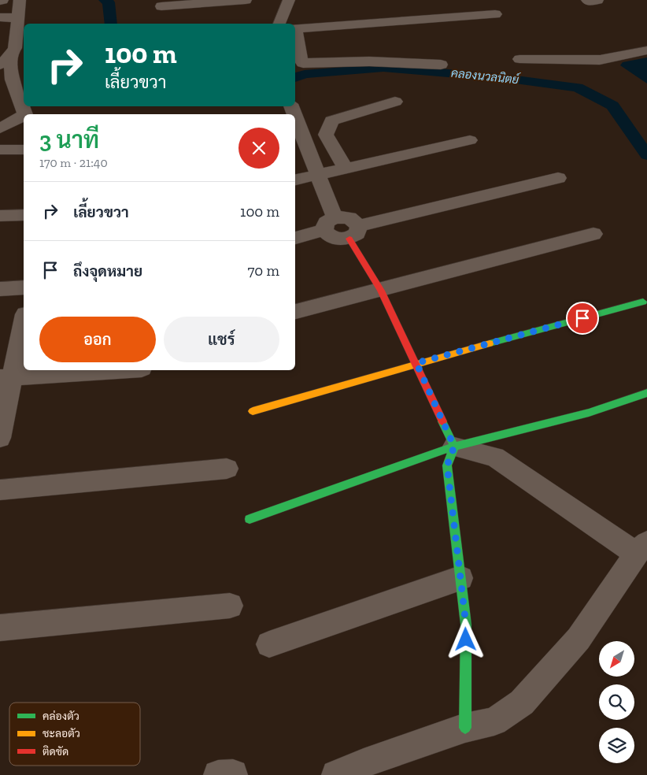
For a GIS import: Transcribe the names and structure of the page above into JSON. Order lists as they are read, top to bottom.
{
  "water": ["คลองนวลนิตย์"],
  "legend": ["คล่องตัว", "ชะลอตัว", "ติดขัด"],
  "north": "bottom left",
  "page": {
    "turn": ["100 m", "เลี้ยวขวา"],
    "heading": ["3 นาที", "170 m · 21:40"],
    "list": [
      {
        "name": "เลี้ยวขวา",
        "value": "100 m"
      },
      {
        "name": "ถึงจุดหมาย",
        "value": "70 m"
      }
    ],
    "buttons": ["ออก", "แชร์"]
  }
}
